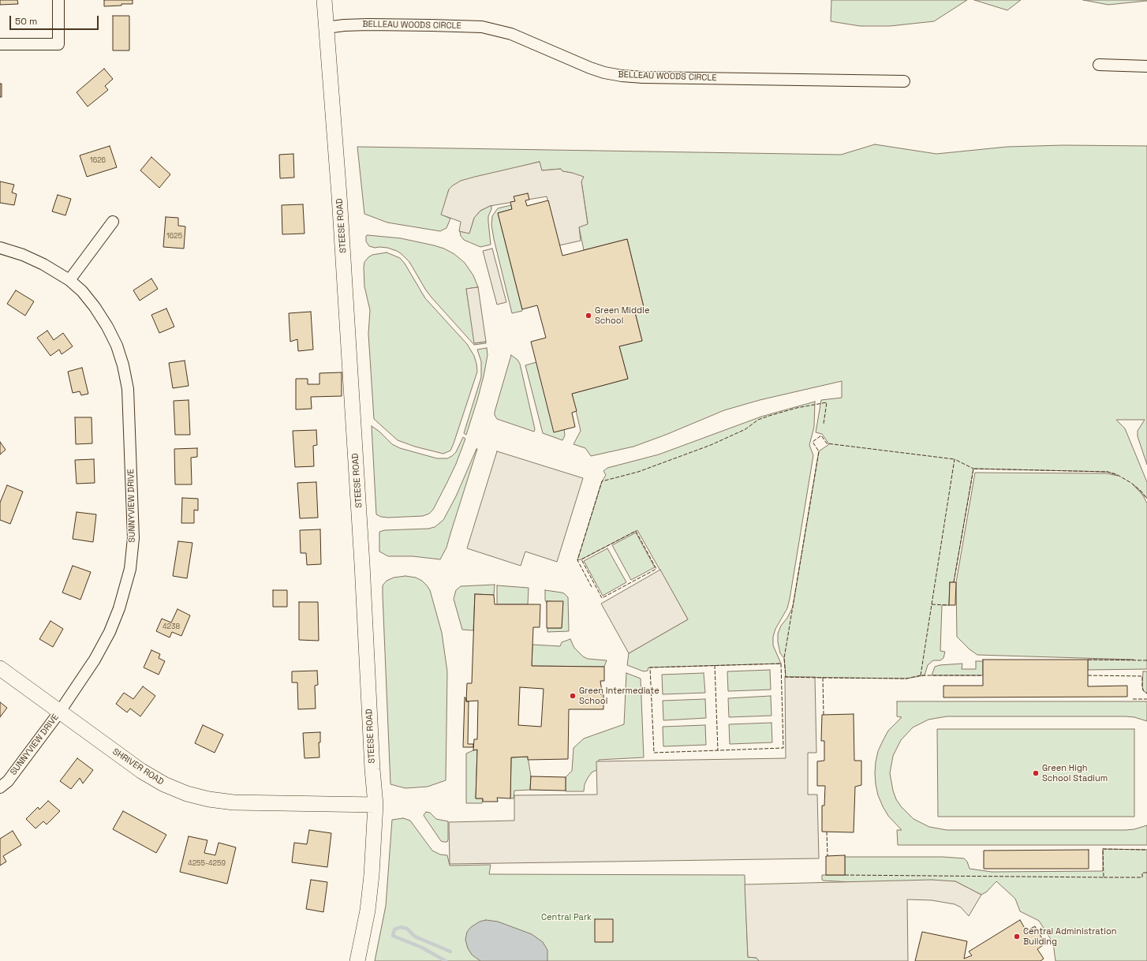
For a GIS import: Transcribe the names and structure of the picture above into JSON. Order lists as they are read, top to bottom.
{
  "streets": {
    "street": [
      "BELLEAU WOODS CIRCLE",
      "STEESE ROAD",
      "SUNNYVIEW DRIVE",
      "SHRIVER ROAD"
    ]
  },
  "crossings": [
    ["BELLEAU WOODS CIRCLE", "STEESE ROAD"],
    ["STEESE ROAD", "SHRIVER ROAD"],
    ["SUNNYVIEW DRIVE", "SHRIVER ROAD"]
  ],
  "parks": ["Central Park"],
  "places": [
    "Green Middle School",
    "Green Intermediate School",
    "Green High School Stadium",
    "Central Administration Building"
  ],
  "house_numbers": [
    "1626",
    "1625",
    "4238",
    "4255-4259"
  ],
  "scale_bar": "50 m"
}
